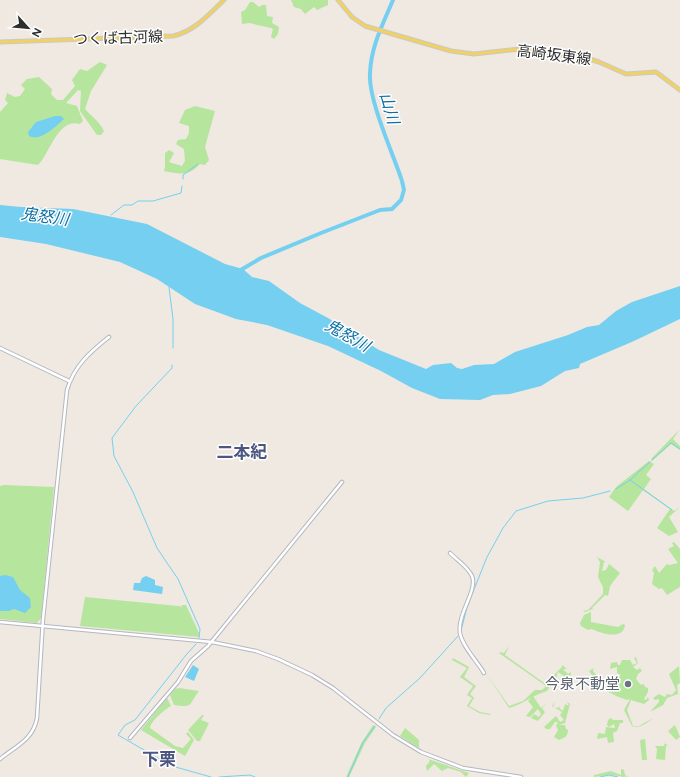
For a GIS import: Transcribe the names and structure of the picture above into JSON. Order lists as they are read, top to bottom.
{
  "streets": {
    "main road": ["つくば古河線", "高崎坂東線"]
  },
  "districts": ["二本紀", "下栗"],
  "water": ["山川", "鬼怒川"],
  "places": ["今泉不動堂"],
  "north": "bottom right"
}
